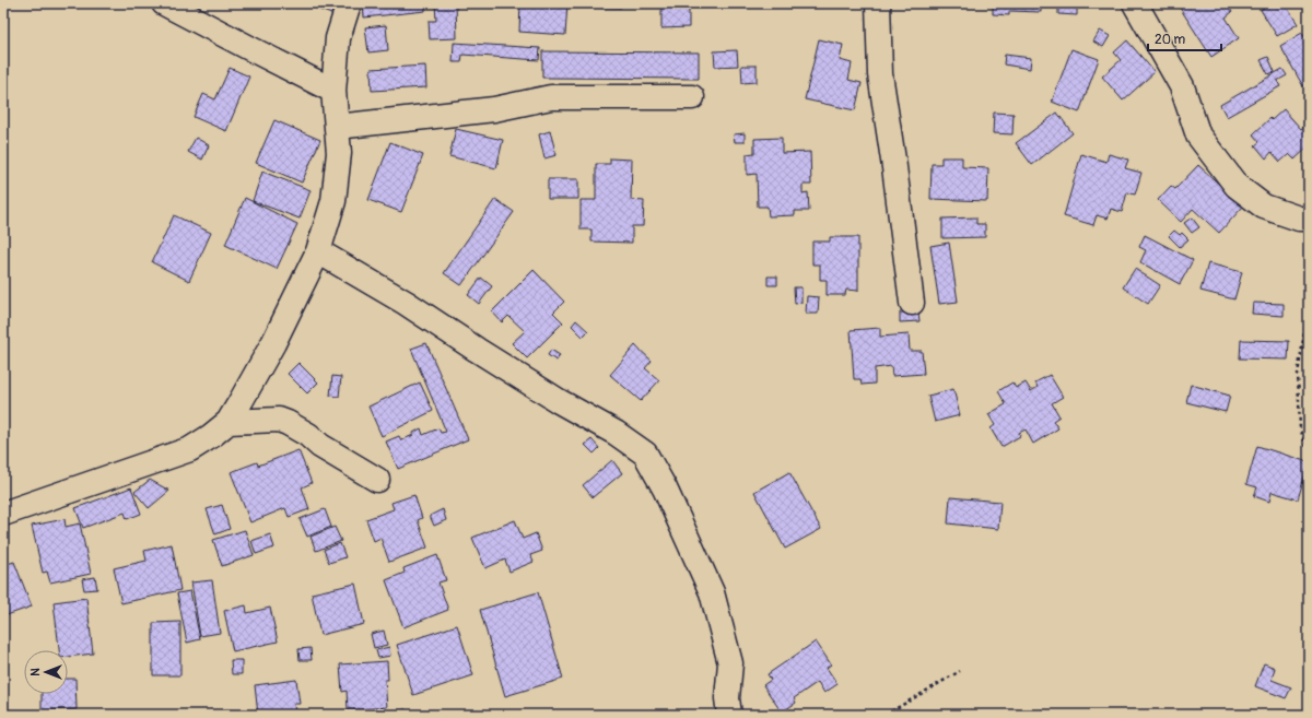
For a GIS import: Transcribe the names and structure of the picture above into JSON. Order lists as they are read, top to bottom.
{
  "scale_bar": "20 m",
  "north": "left"
}
